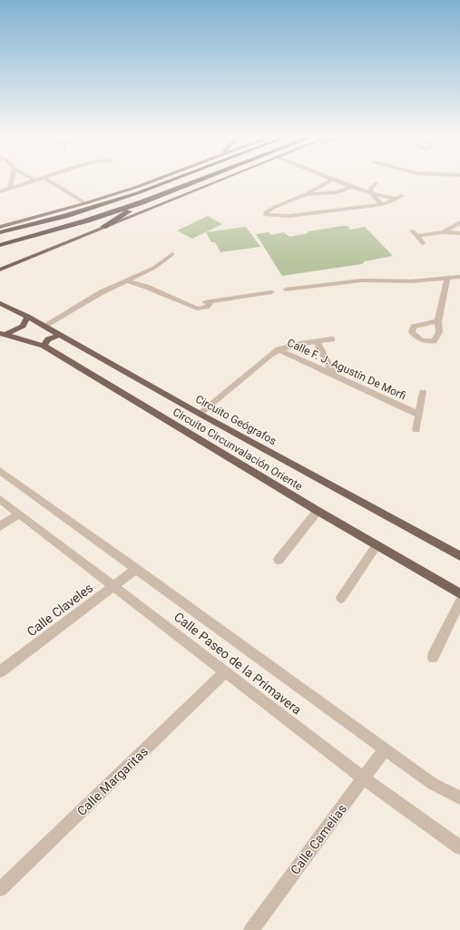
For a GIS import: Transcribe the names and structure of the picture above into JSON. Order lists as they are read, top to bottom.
{
  "streets": {
    "main road": ["Circuito Geógrafos", "Circuito Circunvalación Oriente"],
    "street": [
      "Calle F. J. Agustín De Morfi",
      "Calle Claveles",
      "Calle Paseo de la Primavera",
      "Calle Margaritas",
      "Calle Camelias"
    ]
  },
  "crossings": [
    ["Calle F. J. Agustín De Morfi", "Circuito Geógrafos"],
    ["Calle Claveles", "Calle Paseo de la Primavera"],
    ["Calle Paseo de la Primavera", "Calle Margaritas"],
    ["Calle Paseo de la Primavera", "Calle Camelias"]
  ]
}
